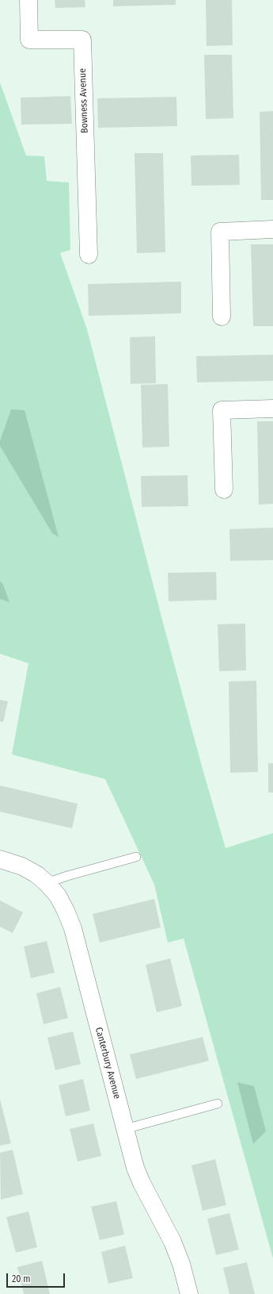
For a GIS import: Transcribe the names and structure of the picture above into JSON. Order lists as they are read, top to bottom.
{
  "streets": {
    "street": ["Bowness Avenue", "Canterbury Avenue"]
  },
  "scale_bar": "20 m"
}
